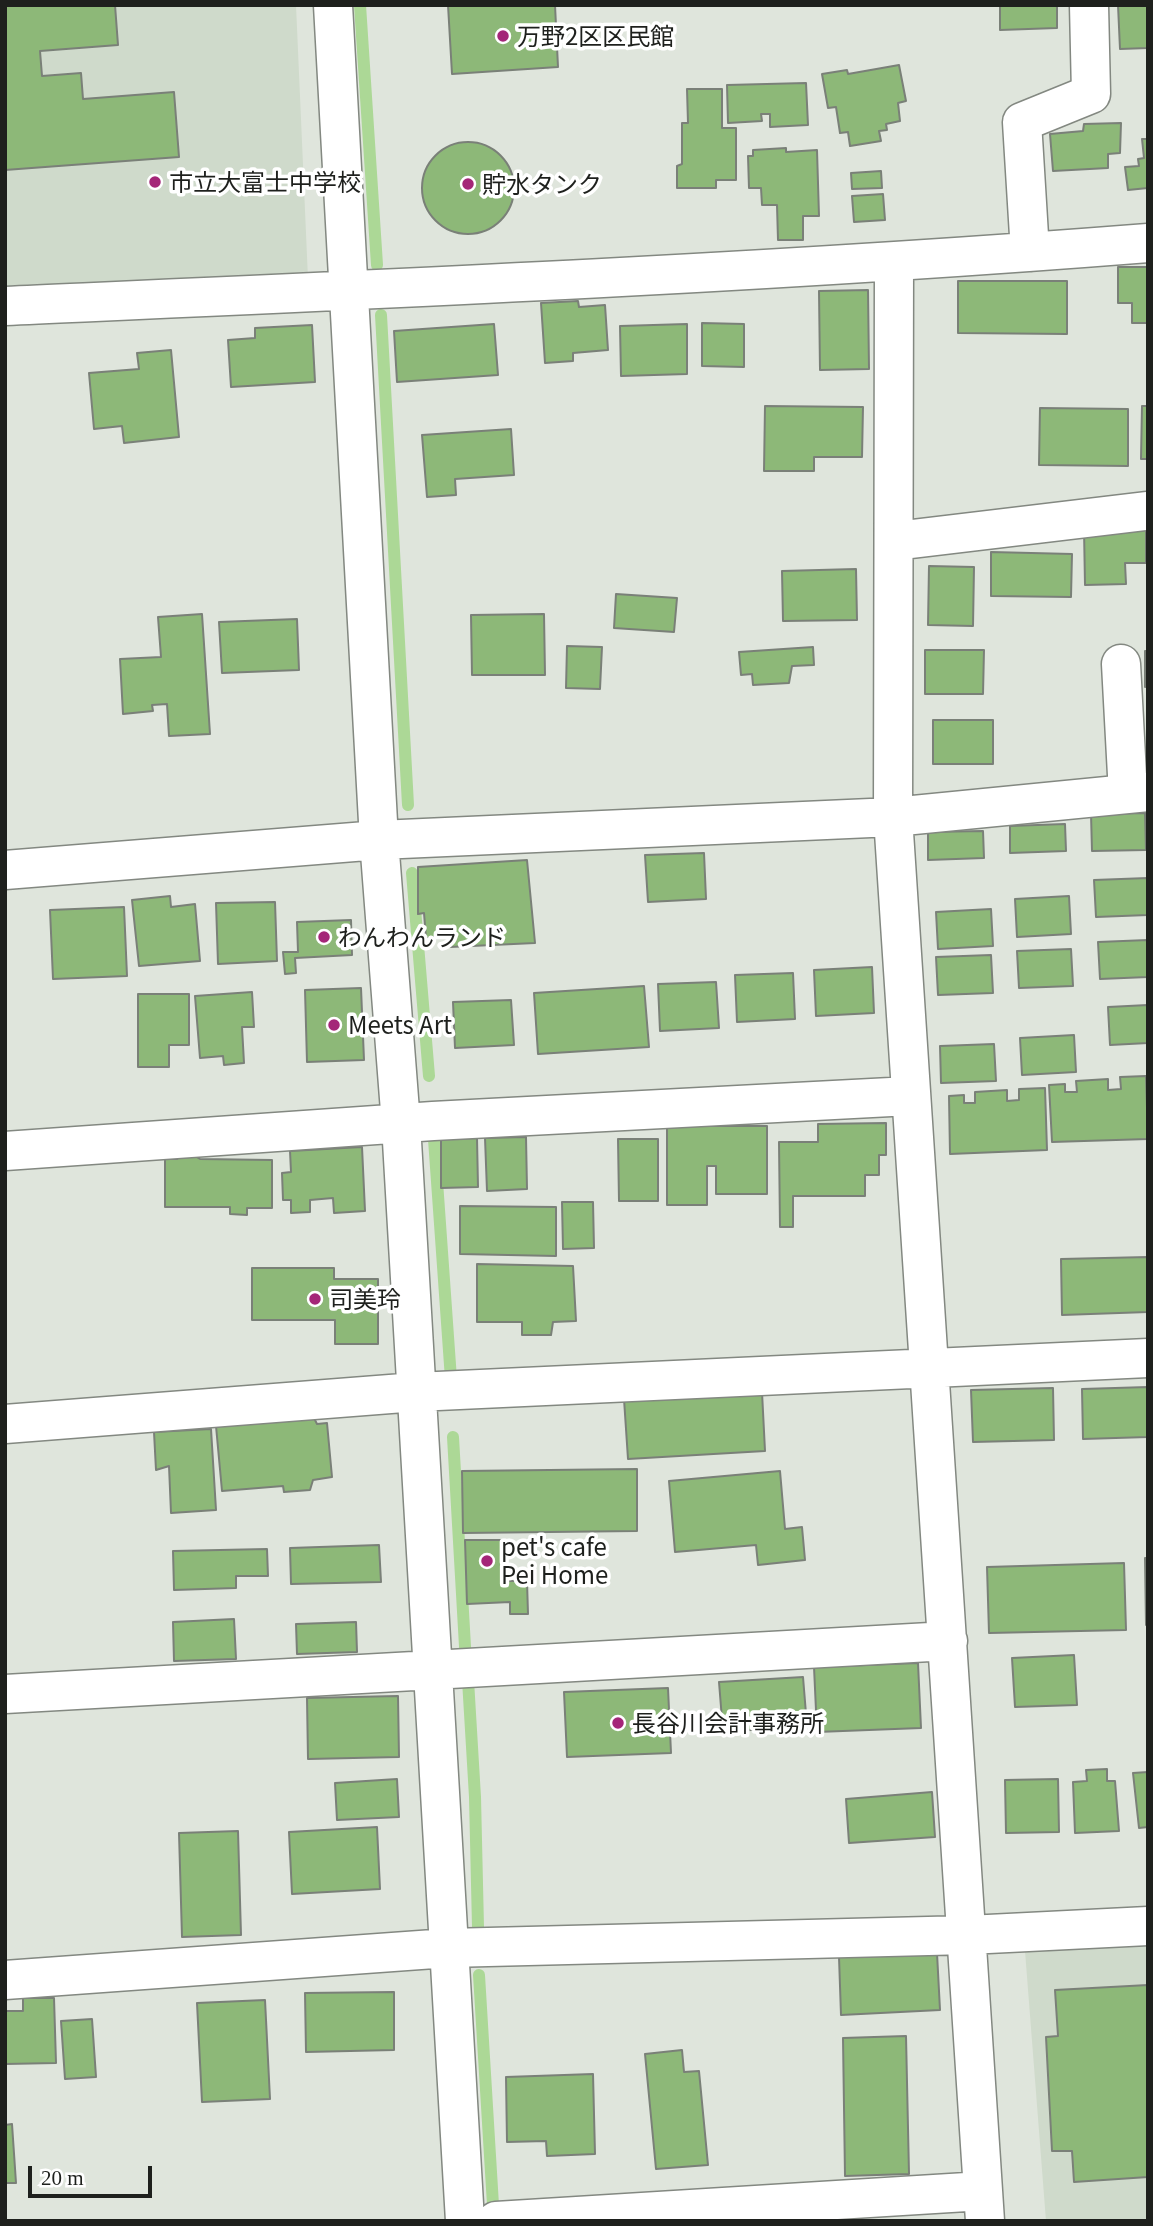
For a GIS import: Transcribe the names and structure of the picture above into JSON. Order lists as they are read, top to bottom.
{
  "places": [
    "万野2区区民館",
    "市立大富士中学校",
    "貯水タンク",
    "わんわんランド",
    "Meets Art",
    "司美玲",
    "pet's cafe Pei Home",
    "長谷川会計事務所"
  ],
  "scale_bar": "20 m"
}
